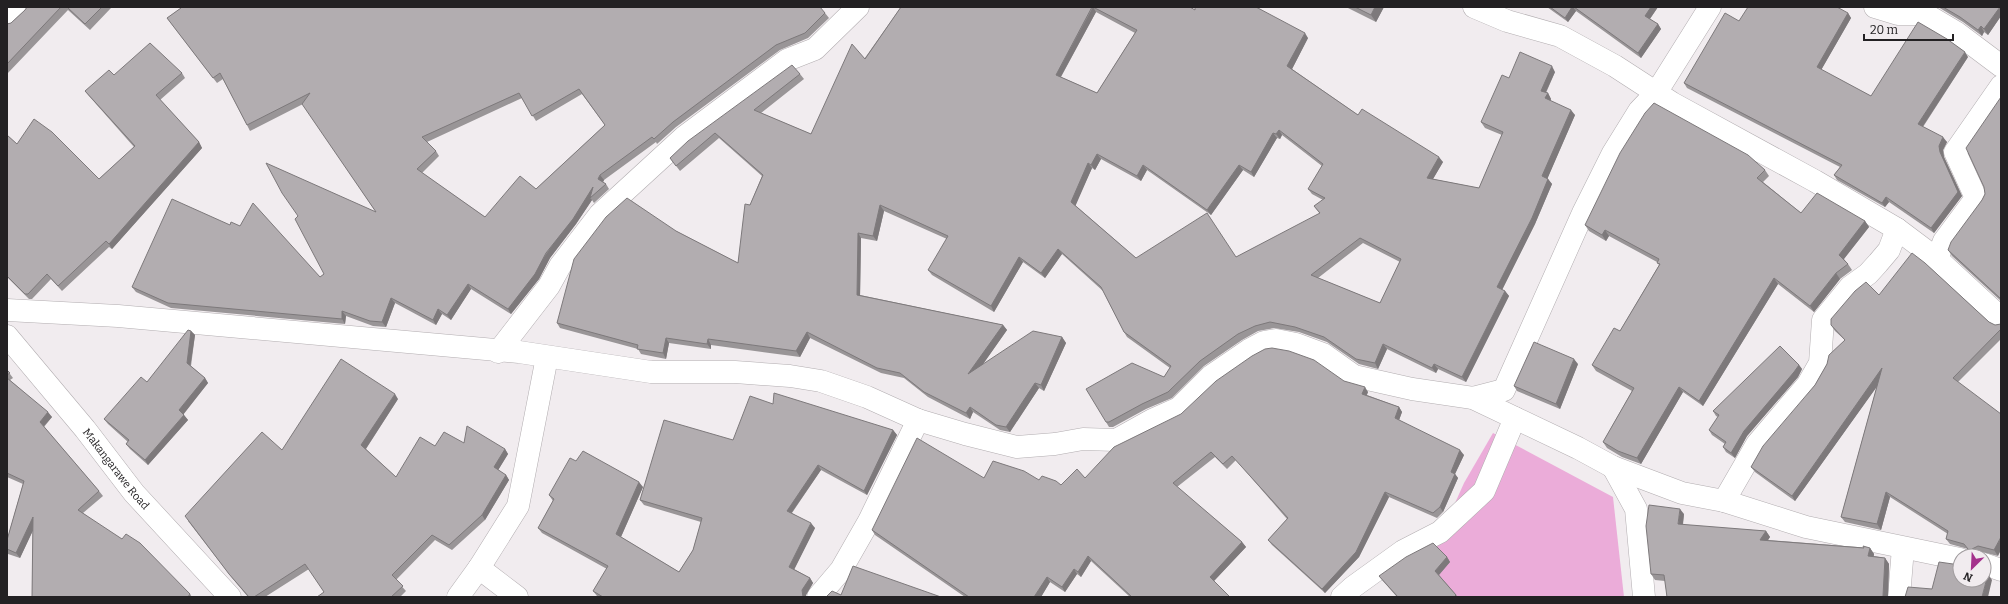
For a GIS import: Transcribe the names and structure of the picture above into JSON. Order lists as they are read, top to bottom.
{
  "streets": {
    "street": ["Makangarawe Road"]
  },
  "scale_bar": "20 m",
  "north": "bottom left"
}
